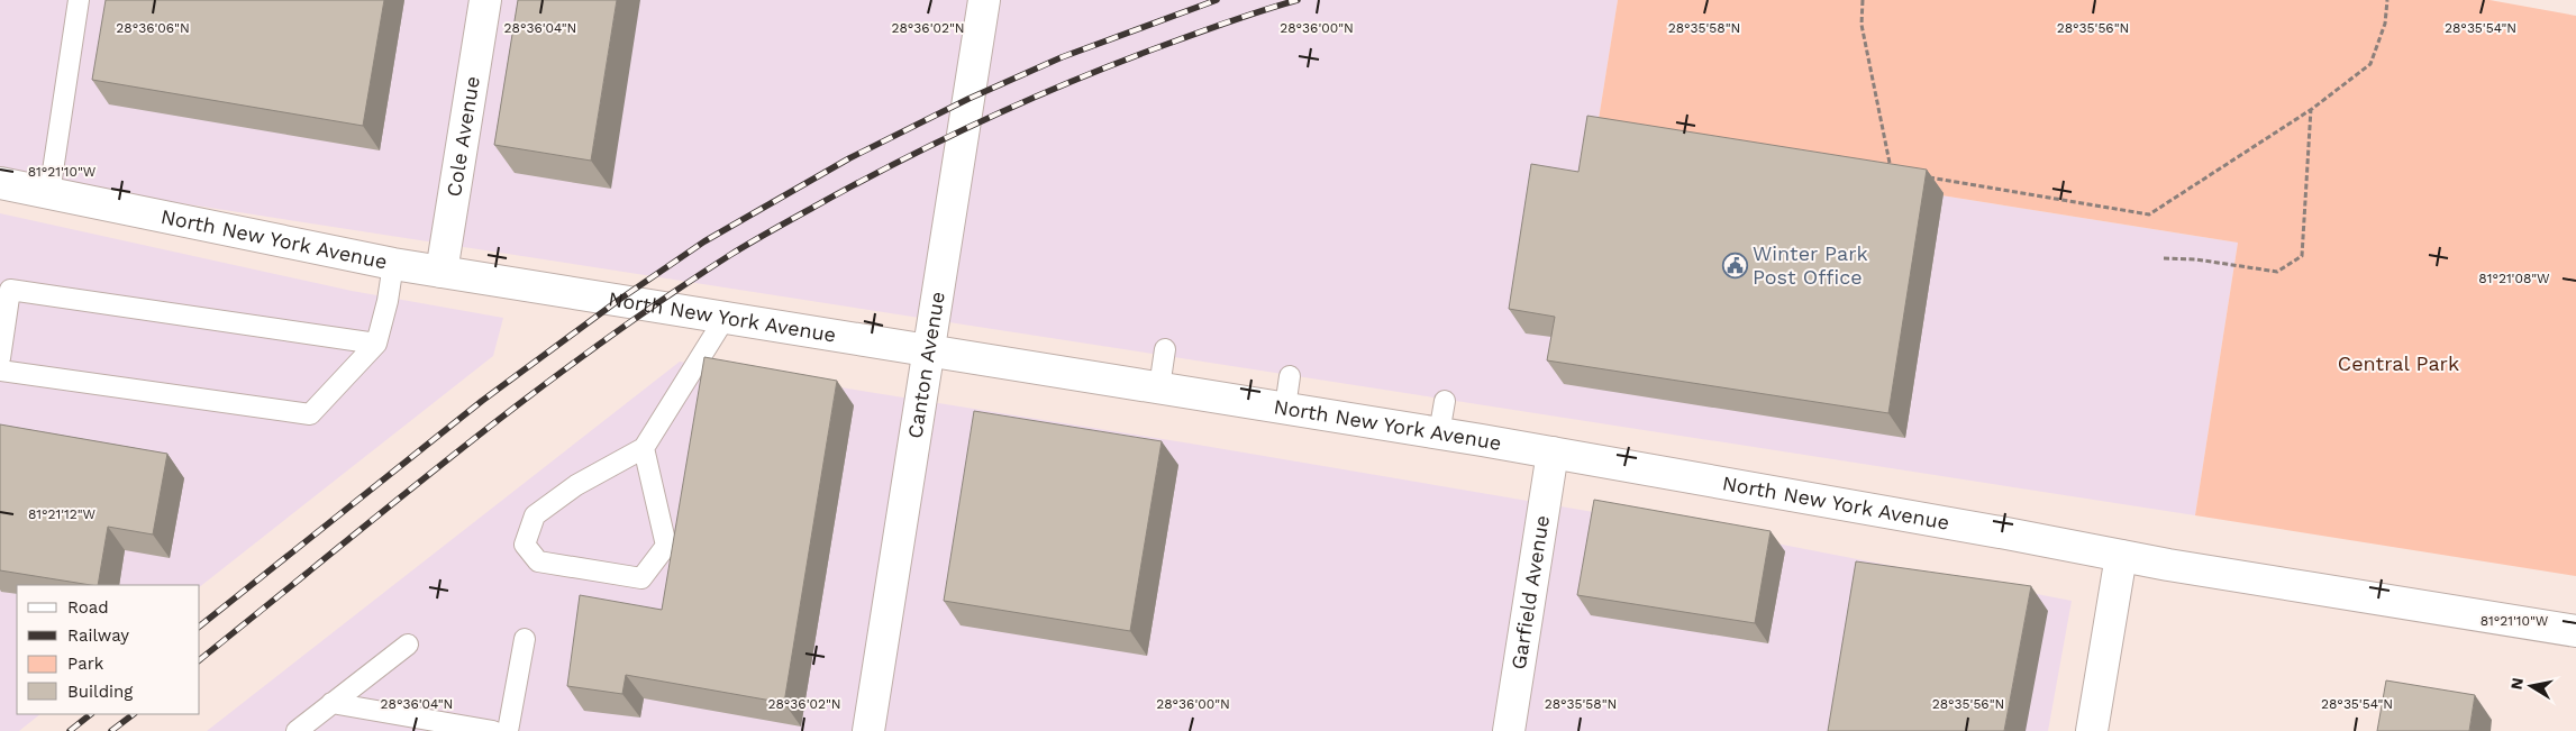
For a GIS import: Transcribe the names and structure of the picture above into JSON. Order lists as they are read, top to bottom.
{
  "streets": {
    "street": [
      "Cole Avenue",
      "North New York Avenue",
      "Canton Avenue",
      "Garfield Avenue"
    ]
  },
  "crossings": [
    ["Cole Avenue", "North New York Avenue"],
    ["North New York Avenue", "Canton Avenue"],
    ["North New York Avenue", "Garfield Avenue"]
  ],
  "parks": ["Central Park"],
  "places": {
    "public building": ["Winter Park Post Office"]
  },
  "legend": [
    "Road",
    "Railway",
    "Park",
    "Building"
  ],
  "north": "left",
  "coordinates": [
    "28°36'06\"N",
    "28°36'04\"N",
    "28°36'02\"N",
    "28°36'00\"N",
    "28°35'58\"N",
    "28°35'56\"N",
    "28°35'54\"N",
    "81°21'10\"W",
    "81°21'08\"W",
    "81°21'12\"W"
  ]
}
